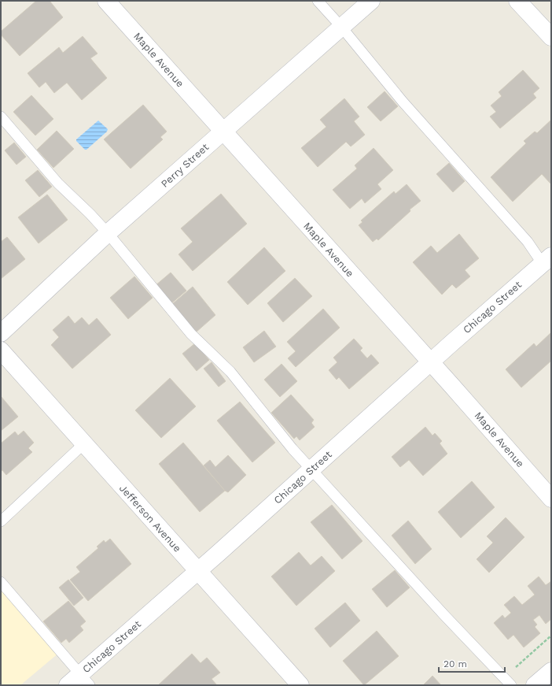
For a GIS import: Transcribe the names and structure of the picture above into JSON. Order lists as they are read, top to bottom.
{
  "streets": {
    "street": [
      "Maple Avenue",
      "Perry Street",
      "Chicago Street",
      "Jefferson Avenue"
    ]
  },
  "crossings": [
    ["Maple Avenue", "Perry Street"],
    ["Maple Avenue", "Chicago Street"],
    ["Chicago Street", "Jefferson Avenue"]
  ],
  "scale_bar": "20 m"
}
